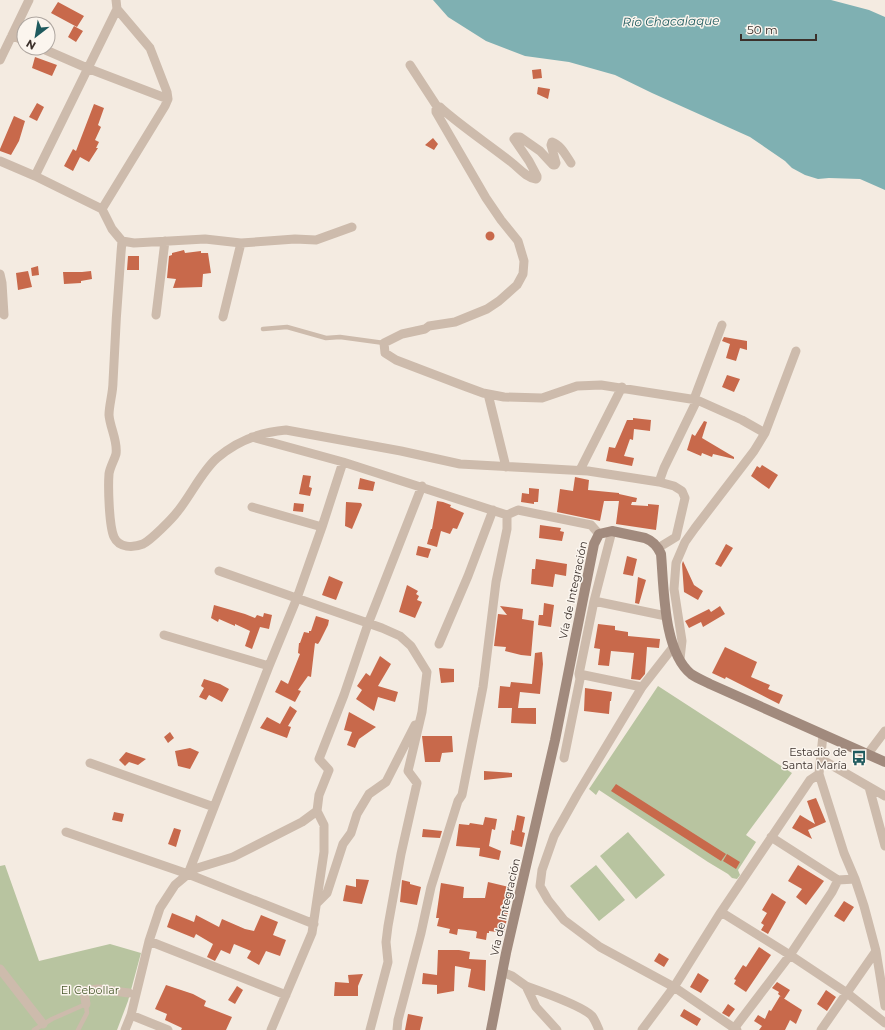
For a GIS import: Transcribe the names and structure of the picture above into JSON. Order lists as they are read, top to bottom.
{
  "streets": {
    "main road": ["Vía de Integración"]
  },
  "water": ["Río Chacalaque"],
  "parks": ["El Cebollar"],
  "places": {
    "bus stop": ["Estadio de Santa María"]
  },
  "scale_bar": "50 m",
  "north": "bottom left"
}
